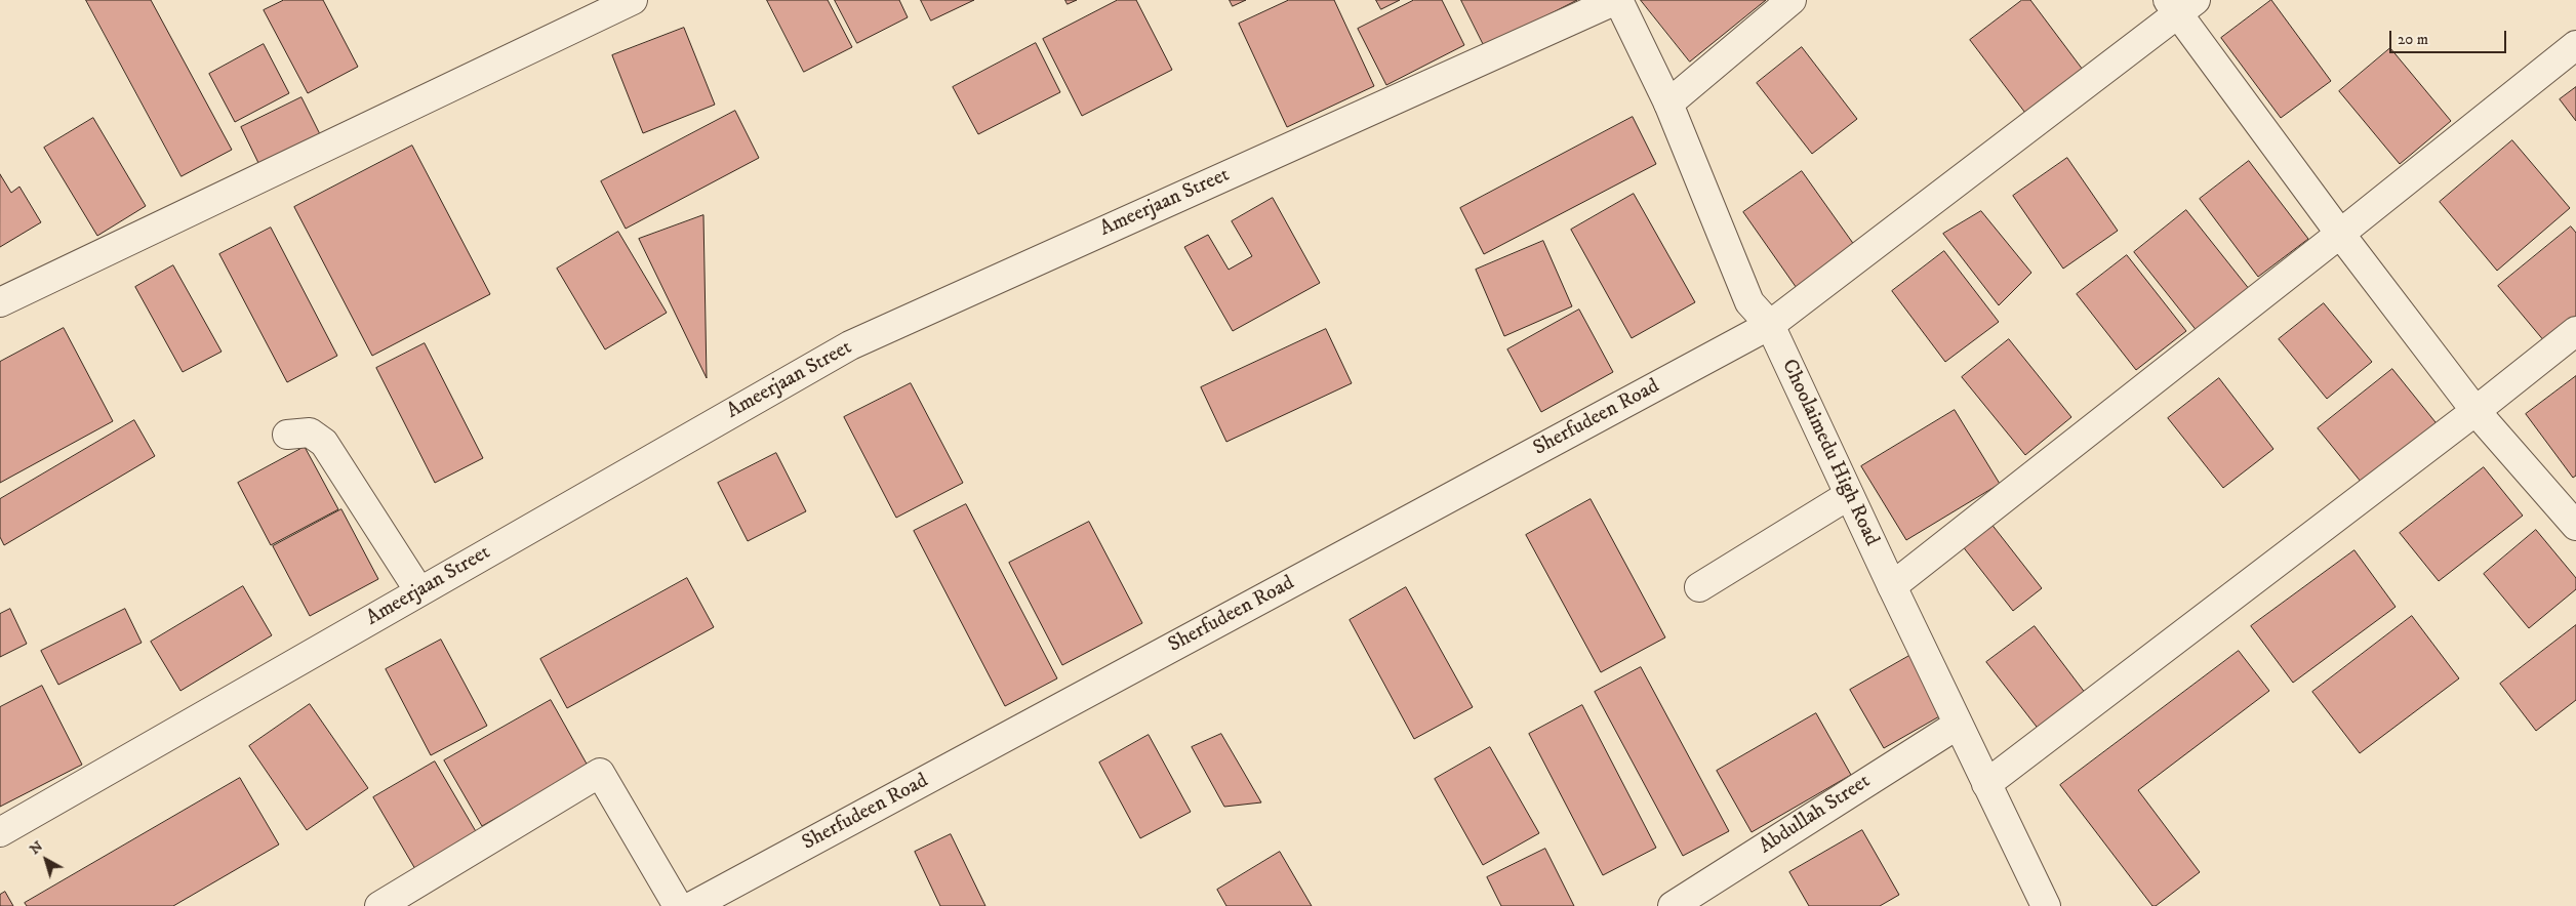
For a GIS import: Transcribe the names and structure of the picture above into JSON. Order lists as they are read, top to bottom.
{
  "streets": {
    "street": [
      "Ameerjaan Street",
      "Sherfudeen Road",
      "Choolaimedu High Road",
      "Abdullah Street"
    ]
  },
  "crossings": [
    ["Ameerjaan Street", "Choolaimedu High Road"],
    ["Sherfudeen Road", "Choolaimedu High Road"],
    ["Choolaimedu High Road", "Abdullah Street"]
  ],
  "scale_bar": "20 m",
  "north": "top left"
}
